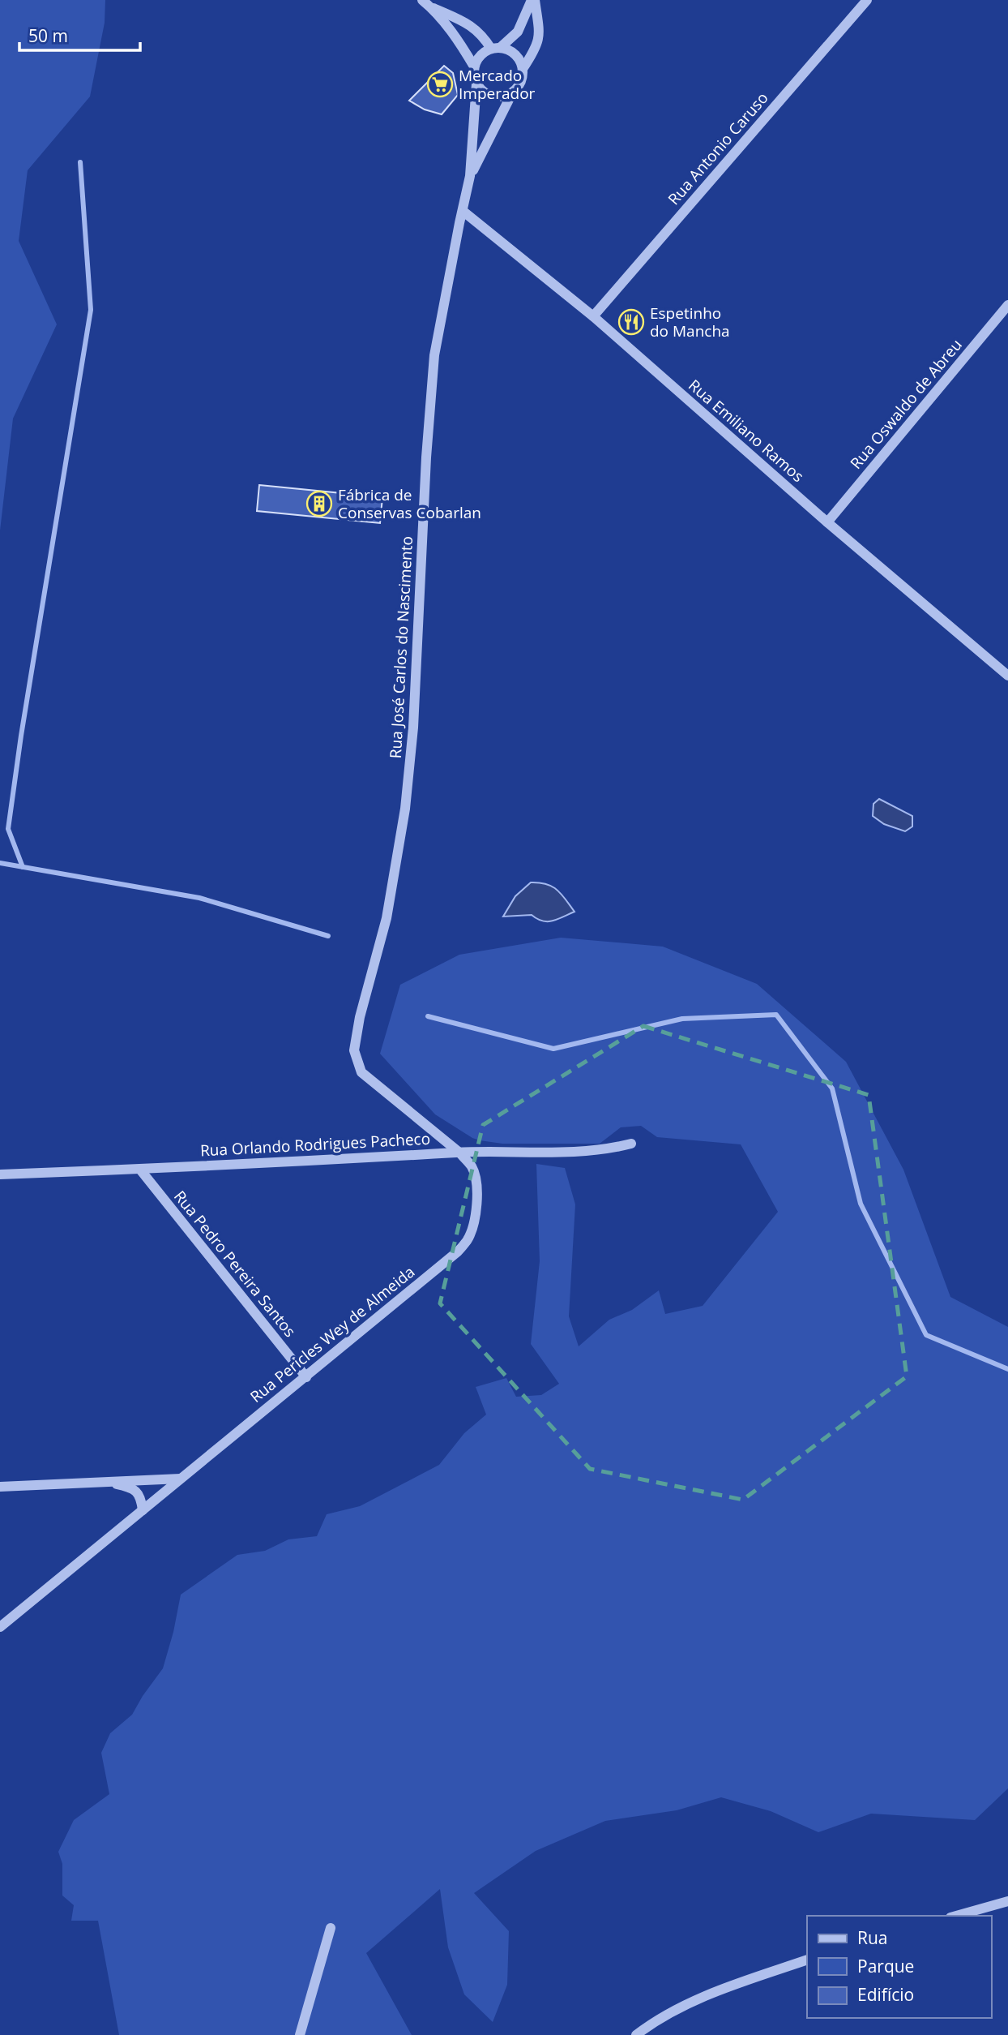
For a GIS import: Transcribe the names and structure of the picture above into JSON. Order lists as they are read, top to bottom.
{
  "streets": {
    "street": [
      "Rua Antonio Caruso",
      "Rua Oswaldo de Abreu",
      "Rua Emiliano Ramos",
      "Rua José Carlos do Nascimento",
      "Rua Orlando Rodrigues Pacheco",
      "Rua Pedro Pereira Santos",
      "Rua Pericles Wey de Almeida"
    ]
  },
  "crossings": [
    ["Rua Antonio Caruso", "Rua Emiliano Ramos"],
    ["Rua Oswaldo de Abreu", "Rua Emiliano Ramos"],
    ["Rua Emiliano Ramos", "Rua José Carlos do Nascimento"],
    ["Rua José Carlos do Nascimento", "Rua Pericles Wey de Almeida"],
    ["Rua Orlando Rodrigues Pacheco", "Rua Pedro Pereira Santos"],
    ["Rua Orlando Rodrigues Pacheco", "Rua Pericles Wey de Almeida"],
    ["Rua Pedro Pereira Santos", "Rua Pericles Wey de Almeida"]
  ],
  "places": {
    "supermarket": ["Mercado Imperador"],
    "restaurant": ["Espetinho do Mancha"],
    "building": ["Fábrica de Conservas Cobarlan"]
  },
  "legend": ["Rua", "Parque", "Edifício"],
  "scale_bar": "50 m"
}
